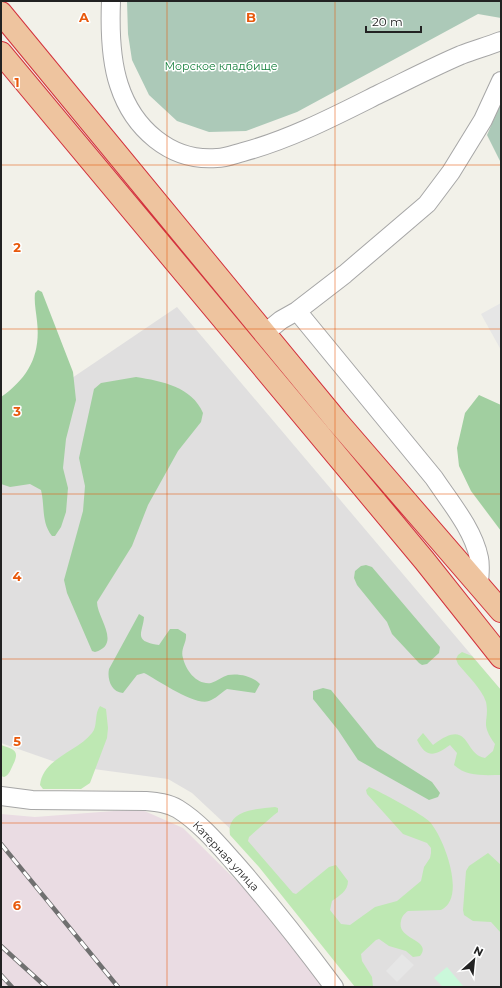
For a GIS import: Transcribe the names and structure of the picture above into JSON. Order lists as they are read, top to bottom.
{
  "streets": {
    "street": ["Катерная улица"]
  },
  "parks": ["Морское кладбище"],
  "scale_bar": "20 m",
  "north": "top right",
  "grid": {
    "columns": ["A", "B"],
    "rows": [
      "1",
      "2",
      "3",
      "4",
      "5",
      "6"
    ]
  }
}
